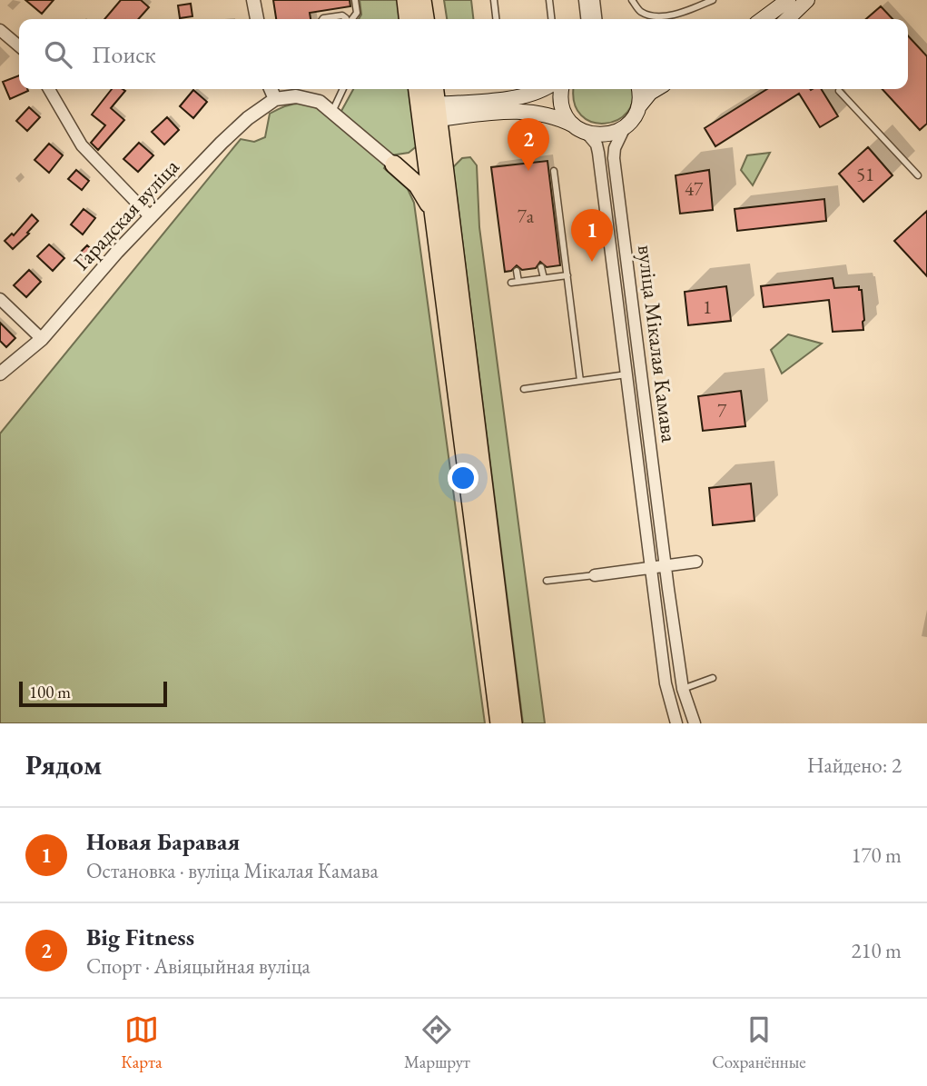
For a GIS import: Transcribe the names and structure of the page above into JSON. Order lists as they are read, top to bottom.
{
  "streets": {
    "street": ["Гарадская вуліца", "вуліца Мікалая Камава"]
  },
  "house_numbers": [
    "51",
    "47",
    "7а",
    "1",
    "7"
  ],
  "scale_bar": "100 m",
  "page": {
    "search": "Поиск",
    "pins": ["2", "1"],
    "scale": "100 m",
    "heading": ["Рядом", "Найдено: 2"],
    "list": [
      {
        "mark": "1",
        "name": "Новая Баравая",
        "note": "Остановка · вуліца Мікалая Камава",
        "value": "170 m"
      },
      {
        "mark": "2",
        "name": "Big Fitness",
        "note": "Спорт · Авіяцыйная вуліца",
        "value": "210 m"
      }
    ],
    "nav": ["Карта", "Маршрут", "Сохранённые"]
  }
}
